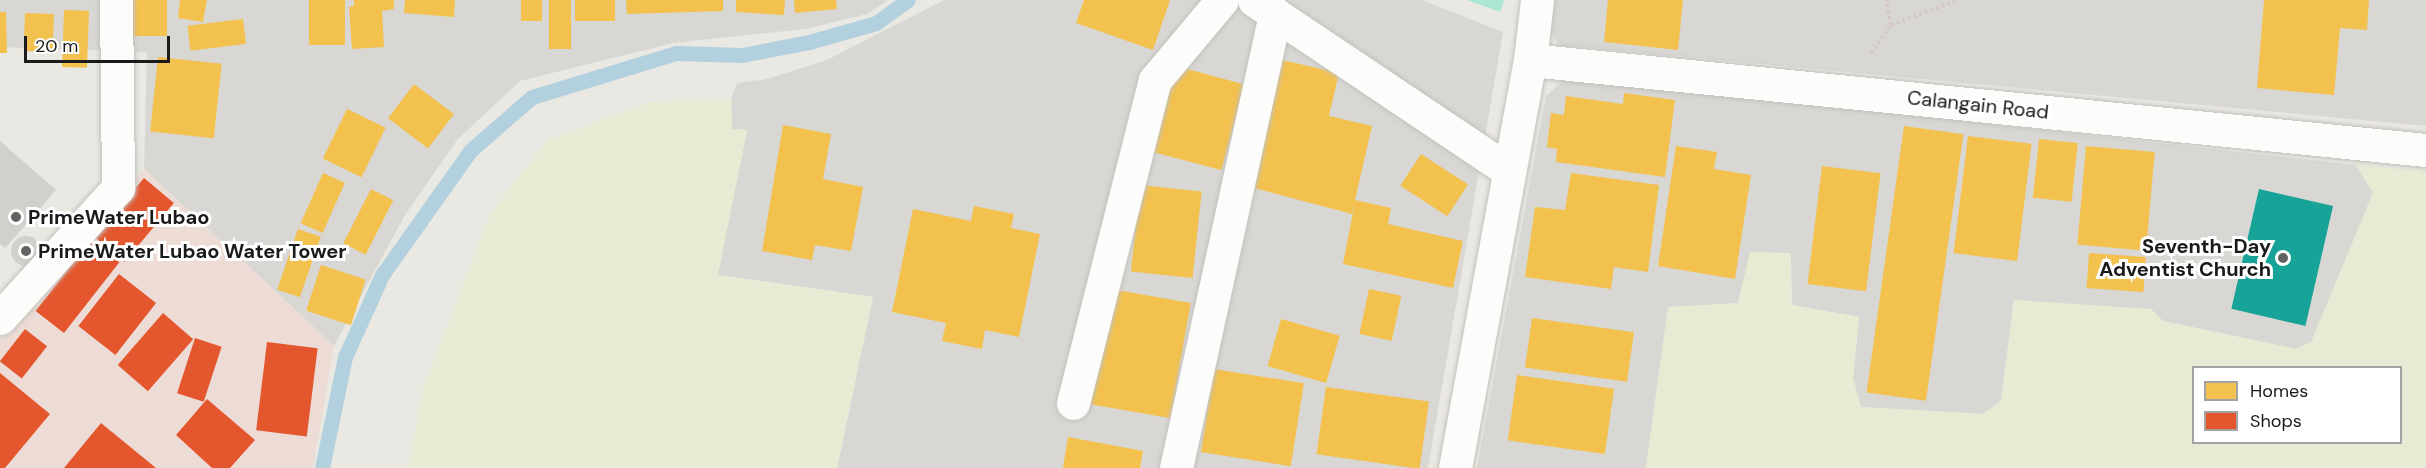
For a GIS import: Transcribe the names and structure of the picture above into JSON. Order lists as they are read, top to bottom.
{
  "streets": {
    "street": ["Calangain Road"]
  },
  "places": ["PrimeWater Lubao", "PrimeWater Lubao Water Tower", "Seventh-Day Adventist Church"],
  "legend": ["Homes", "Shops"],
  "scale_bar": "20 m"
}
